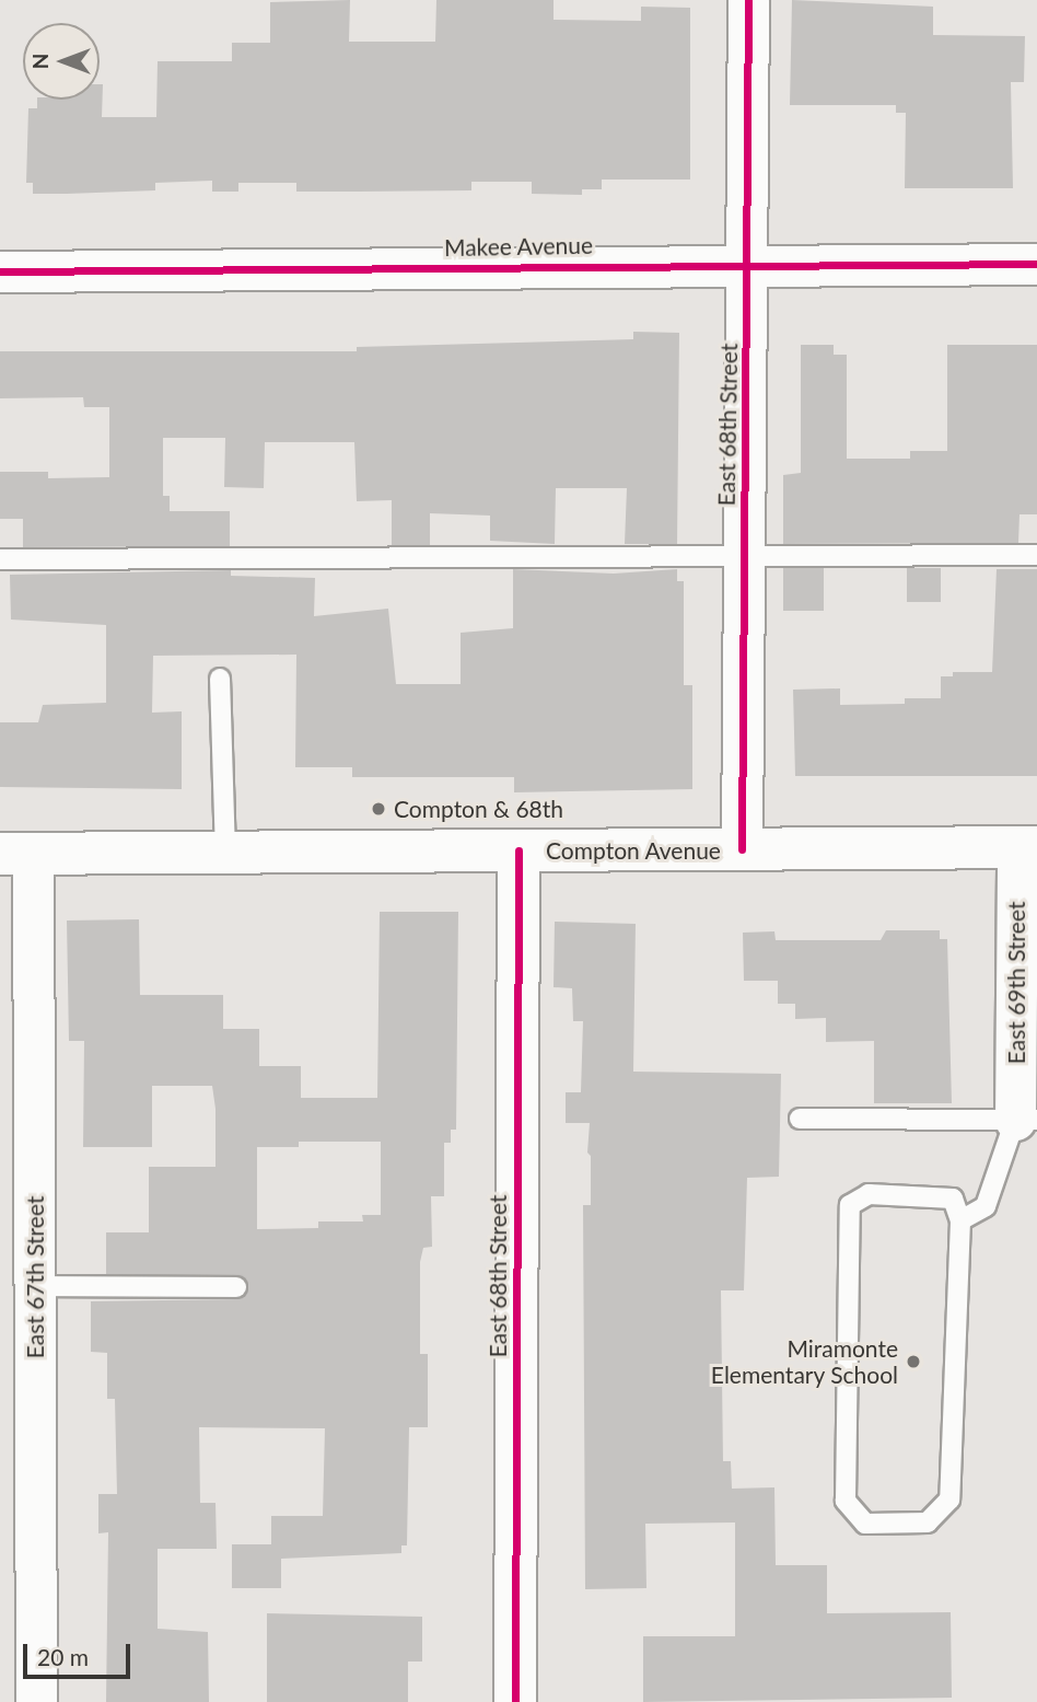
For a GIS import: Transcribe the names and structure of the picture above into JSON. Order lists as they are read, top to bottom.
{
  "streets": {
    "main road": ["East 68th Street", "Compton Avenue"],
    "street": ["Makee Avenue", "East 69th Street", "East 67th Street"]
  },
  "crossings": [
    ["Makee Avenue", "East 68th Street"],
    ["East 68th Street", "Compton Avenue"],
    ["Compton Avenue", "East 69th Street"],
    ["Compton Avenue", "East 67th Street"]
  ],
  "places": ["Compton & 68th", "Miramonte Elementary School"],
  "scale_bar": "20 m",
  "north": "left"
}
